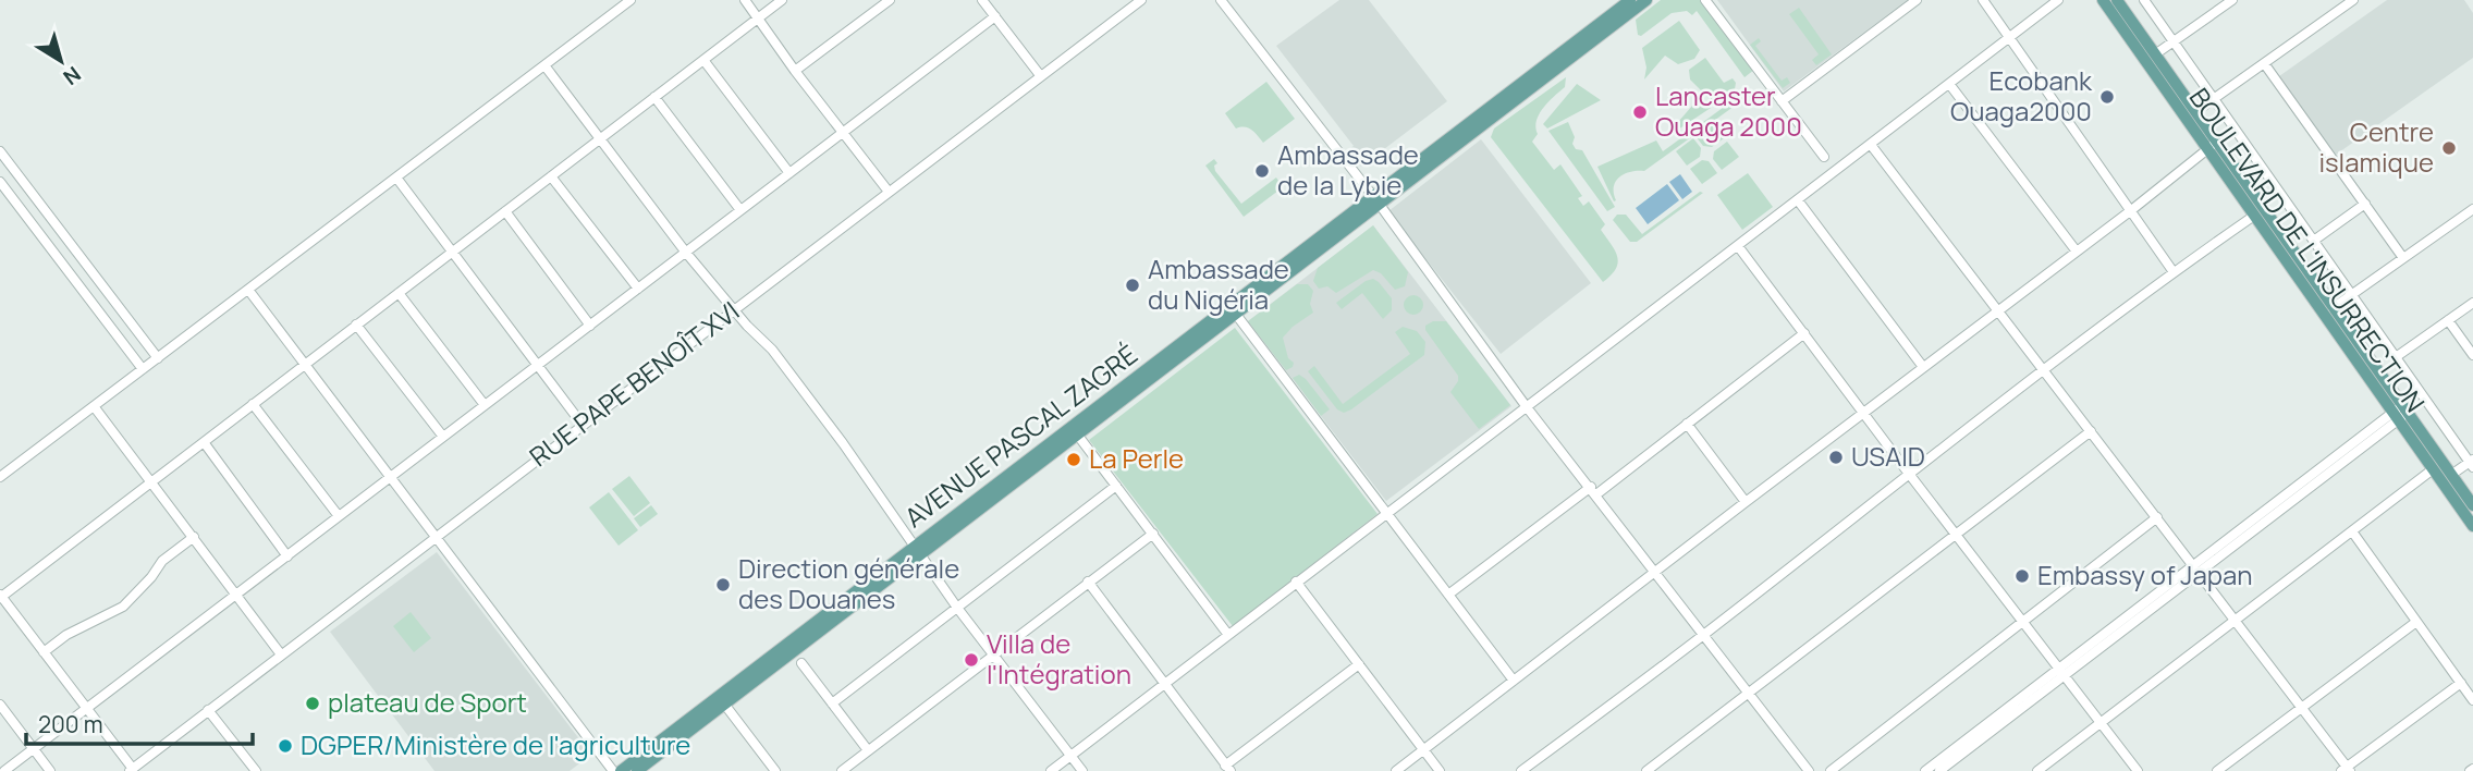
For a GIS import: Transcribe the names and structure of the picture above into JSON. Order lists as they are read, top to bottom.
{
  "streets": {
    "main road": ["BOULEVARD DE L'INSURRECTION", "AVENUE PASCAL ZAGRÉ"],
    "street": ["RUE PAPE BENOÎT XVI"]
  },
  "places": [
    "Ecobank Ouaga2000",
    "Lancaster Ouaga 2000",
    "Centre islamique",
    "Ambassade de la Lybie",
    "Ambassade du Nigéria",
    "USAID",
    "La Perle",
    "Embassy of Japan",
    "Direction générale des Douanes",
    "Villa de l'Intégration",
    "plateau de Sport",
    "DGPER/Ministère de l'agriculture"
  ],
  "scale_bar": "200 m",
  "north": "bottom right"
}
